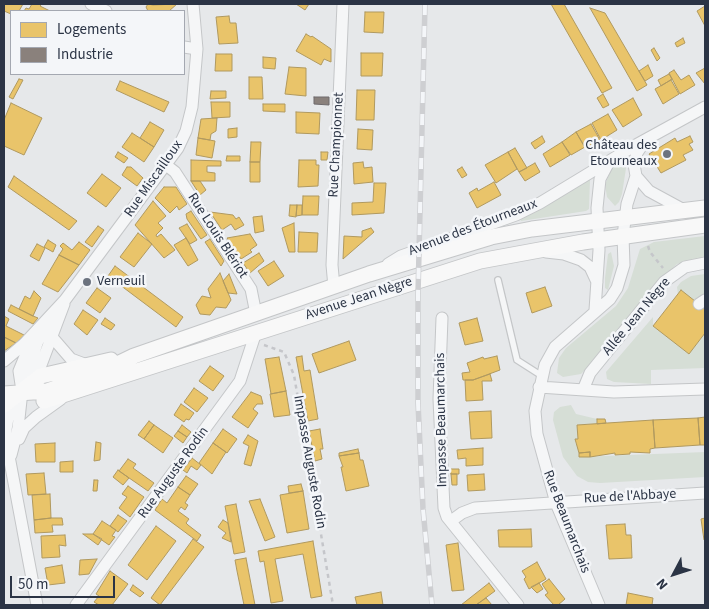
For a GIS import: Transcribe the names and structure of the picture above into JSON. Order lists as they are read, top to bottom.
{
  "streets": {
    "main road": ["Avenue Jean Nègre"],
    "street": [
      "Rue Championnet",
      "Rue Miscailloux",
      "Avenue des Étourneaux",
      "Rue Louis Blériot",
      "Allée Jean Nègre",
      "Impasse Beaumarchais",
      "Rue Auguste Rodin",
      "Rue de l'Abbaye",
      "Rue Beaumarchais"
    ],
    "path": ["Impasse Auguste Rodin"]
  },
  "crossings": [
    ["Rue Championnet", "Avenue Jean Nègre"],
    ["Rue Miscailloux", "Rue Louis Blériot"],
    ["Avenue des Étourneaux", "Avenue Jean Nègre"],
    ["Avenue des Étourneaux", "Rue Beaumarchais"],
    ["Rue Louis Blériot", "Avenue Jean Nègre"],
    ["Avenue Jean Nègre", "Impasse Auguste Rodin"],
    ["Avenue Jean Nègre", "Rue Auguste Rodin"],
    ["Avenue Jean Nègre", "Rue Beaumarchais"],
    ["Impasse Auguste Rodin", "Rue Auguste Rodin"],
    ["Rue de l'Abbaye", "Rue Beaumarchais"]
  ],
  "places": ["Château des Etourneaux", "Verneuil"],
  "legend": ["Logements", "Industrie"],
  "scale_bar": "50 m",
  "north": "bottom left"
}
